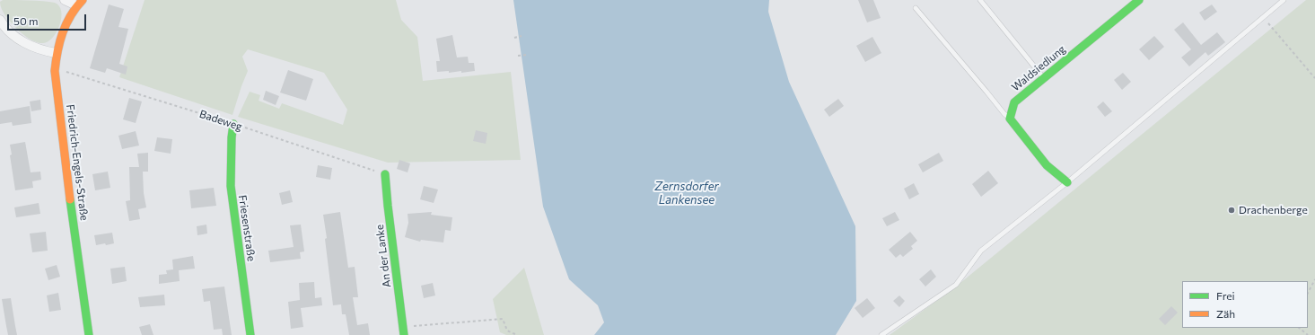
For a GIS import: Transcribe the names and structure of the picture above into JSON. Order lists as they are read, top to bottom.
{
  "streets": {
    "street": [
      "Waldsiedlung",
      "Friedrich-Engels-Straße",
      "Friesenstraße",
      "An der Lanke"
    ],
    "path": ["Badeweg"]
  },
  "crossings": [
    ["Badeweg", "Friedrich-Engels-Straße"],
    ["Badeweg", "Friesenstraße"],
    ["Badeweg", "An der Lanke"]
  ],
  "water": ["Zernsdorfer Lankensee"],
  "places": ["Drachenberge"],
  "legend": ["Frei", "Zäh"],
  "scale_bar": "50 m"
}
